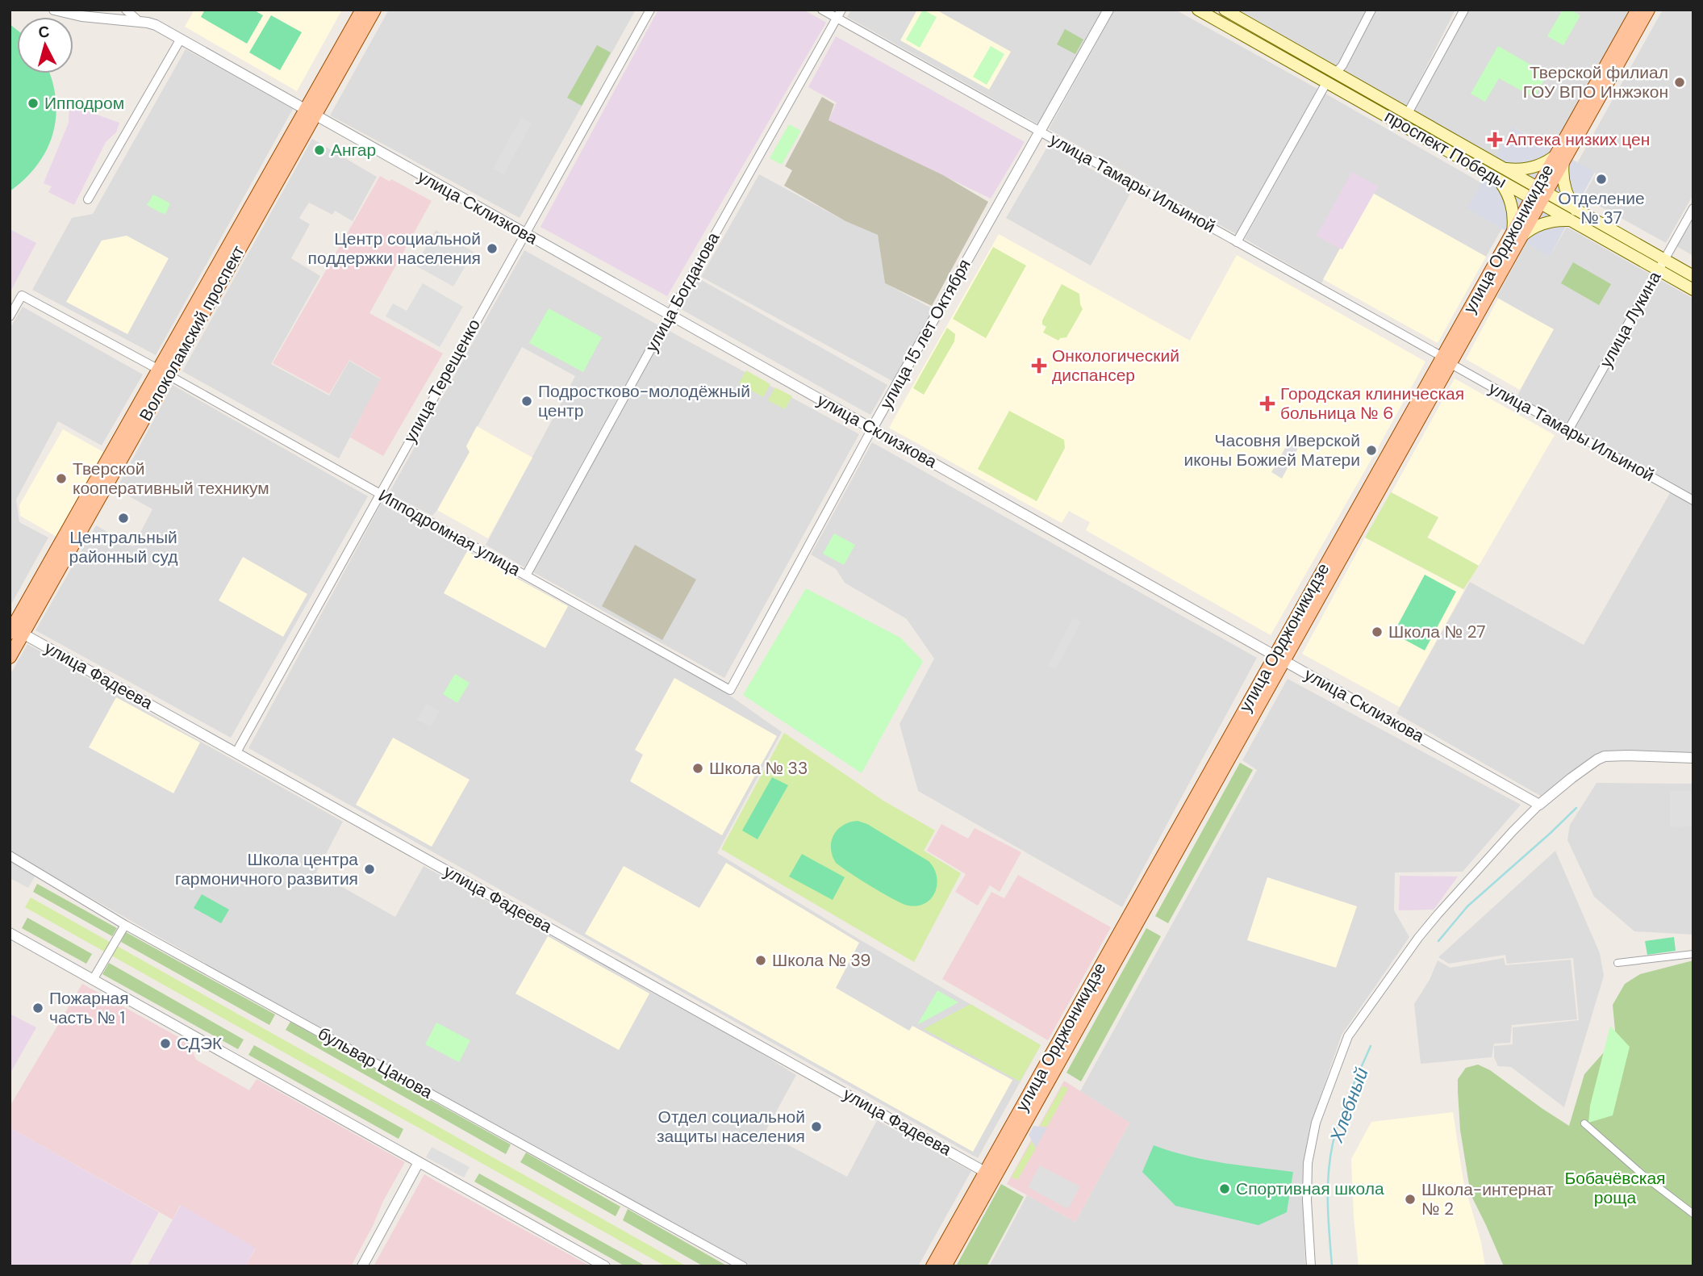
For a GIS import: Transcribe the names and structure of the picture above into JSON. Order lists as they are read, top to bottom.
{
  "streets": {
    "main road": ["проспект Победы", "улица Орджоникидзе", "Волоколамский проспект"],
    "street": [
      "улица Тамары Ильиной",
      "улица Склизкова",
      "улица Богданова",
      "улица Лукина",
      "улица 15 лет Октября",
      "улица Терещенко",
      "Ипподромная улица",
      "улица Фадеева",
      "бульвар Цанова"
    ]
  },
  "crossings": [
    ["проспект Победы", "улица Орджоникидзе"],
    ["проспект Победы", "улица Лукина"],
    ["улица Тамары Ильиной", "улица Орджоникидзе"],
    ["улица Тамары Ильиной", "улица Богданова"],
    ["улица Тамары Ильиной", "улица Лукина"],
    ["улица Тамары Ильиной", "улица 15 лет Октября"],
    ["улица Склизкова", "улица Орджоникидзе"],
    ["улица Склизкова", "улица Богданова"],
    ["улица Склизкова", "Волоколамский проспект"],
    ["улица Склизкова", "улица 15 лет Октября"],
    ["улица Склизкова", "улица Терещенко"],
    ["улица Орджоникидзе", "улица Фадеева"],
    ["улица Богданова", "Ипподромная улица"],
    ["Волоколамский проспект", "Ипподромная улица"],
    ["Волоколамский проспект", "улица Фадеева"],
    ["улица 15 лет Октября", "Ипподромная улица"],
    ["улица Терещенко", "Ипподромная улица"],
    ["улица Терещенко", "улица Фадеева"]
  ],
  "water": ["Хлебный"],
  "parks": ["Бобачёвская роща"],
  "places": {
    "other": [
      "Тверской филиал ГОУ ВПО Инжэкон",
      "Ипподром",
      "Ангар",
      "Отделение № 37",
      "Центр социальной поддержки населения",
      "Подростково-молодёжный центр",
      "Часовня Иверской иконы Божией Матери",
      "Тверской кооперативный техникум",
      "Центральный районный суд",
      "Школа № 27",
      "Школа № 33",
      "Школа центра гармоничного развития",
      "Школа № 39",
      "Пожарная часть № 1",
      "СДЭК",
      "Отдел социальной защиты населения",
      "Спортивная школа",
      "Школа-интернат № 2"
    ],
    "health": ["Аптека низких цен", "Онкологический диспансер", "Городская клиническая больница № 6"]
  },
  "north": "top"
}
